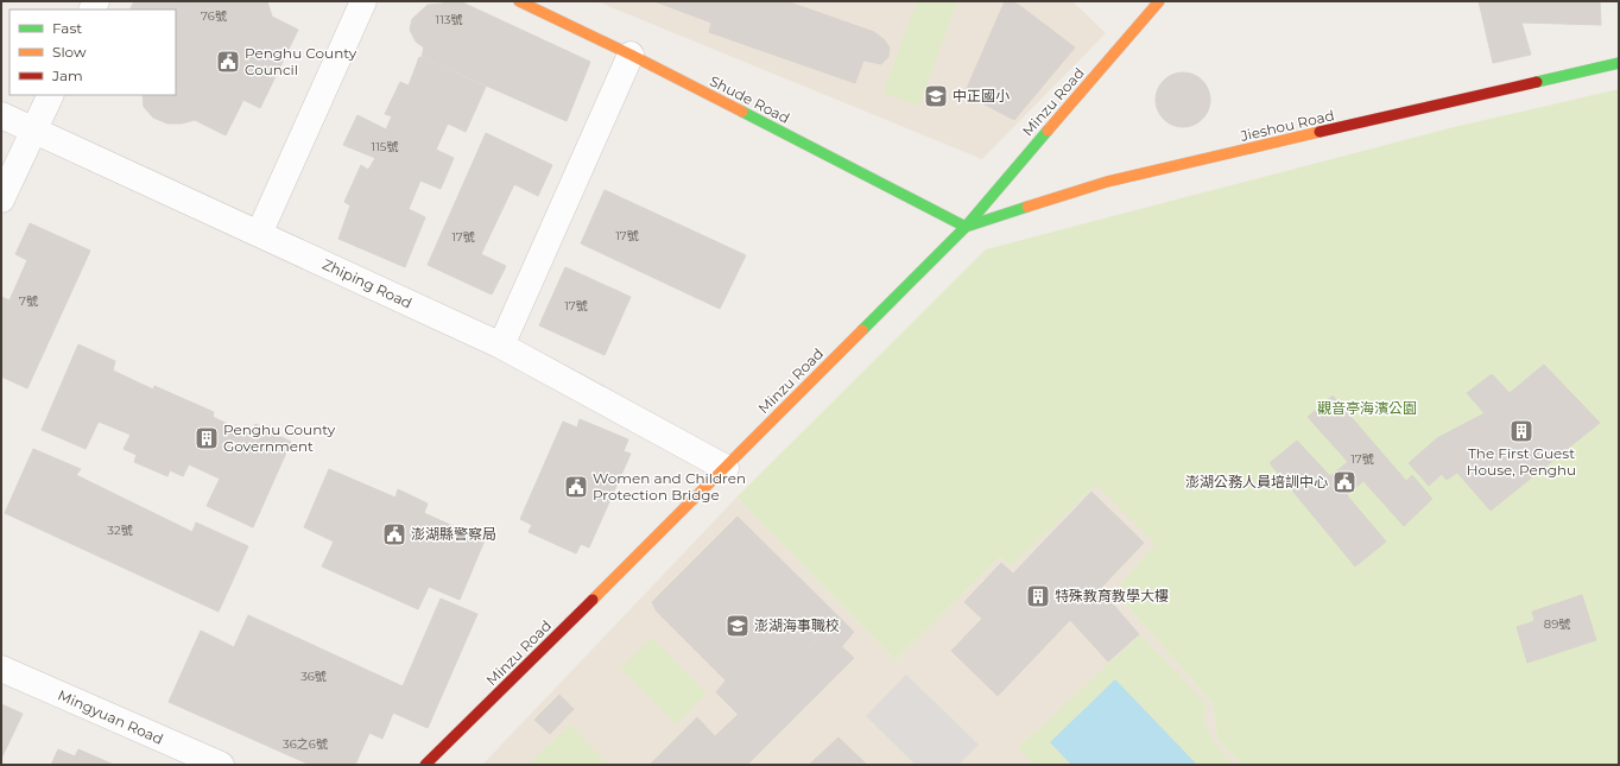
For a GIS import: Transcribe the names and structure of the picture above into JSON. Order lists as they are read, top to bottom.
{
  "streets": {
    "street": [
      "Shude Road",
      "Minzu Road",
      "Jieshou Road",
      "Zhiping Road",
      "Mingyuan Road"
    ]
  },
  "crossings": [
    ["Shude Road", "Minzu Road"],
    ["Shude Road", "Jieshou Road"],
    ["Minzu Road", "Jieshou Road"],
    ["Minzu Road", "Zhiping Road"]
  ],
  "parks": ["觀音亭海濱公園"],
  "places": {
    "public building": [
      "Penghu County Council",
      "澎湖公務人員培訓中心",
      "Women and Children Protection Bridge",
      "澎湖縣警察局"
    ],
    "school or university": ["中正國小", "澎湖海事職校"],
    "building": ["The First Guest House, Penghu", "Penghu County Government", "特殊教育教學大樓"]
  },
  "house_numbers": [
    "76號",
    "113號",
    "115號",
    "17號",
    "17號",
    "7號",
    "17號",
    "17號",
    "32號",
    "89號",
    "36號",
    "36之6號"
  ],
  "legend": ["Fast", "Slow", "Jam"]
}
